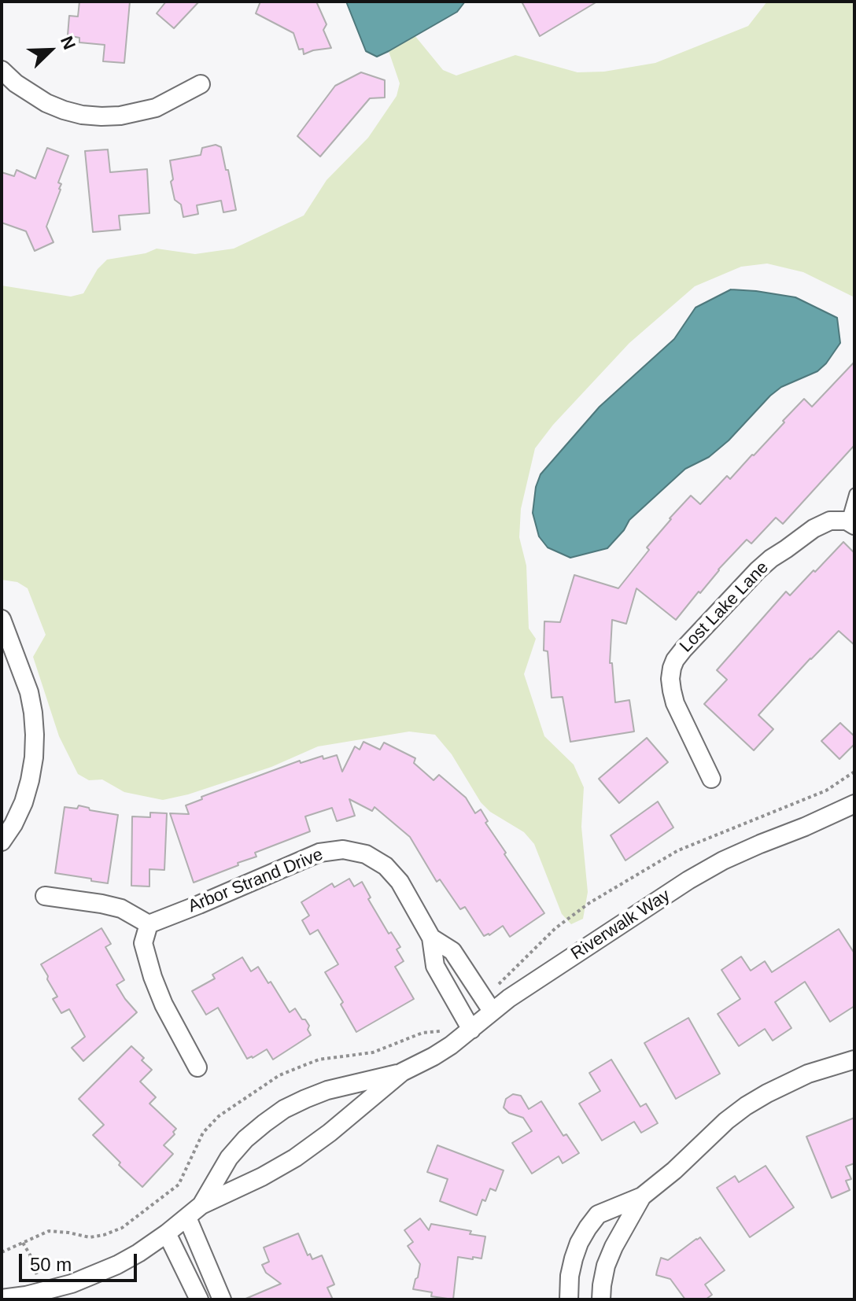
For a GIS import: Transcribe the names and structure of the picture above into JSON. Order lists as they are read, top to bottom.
{
  "streets": {
    "street": ["Lost Lake Lane", "Arbor Strand Drive", "Riverwalk Way"]
  },
  "crossings": [
    ["Arbor Strand Drive", "Riverwalk Way"]
  ],
  "scale_bar": "50 m",
  "north": "top right"
}
